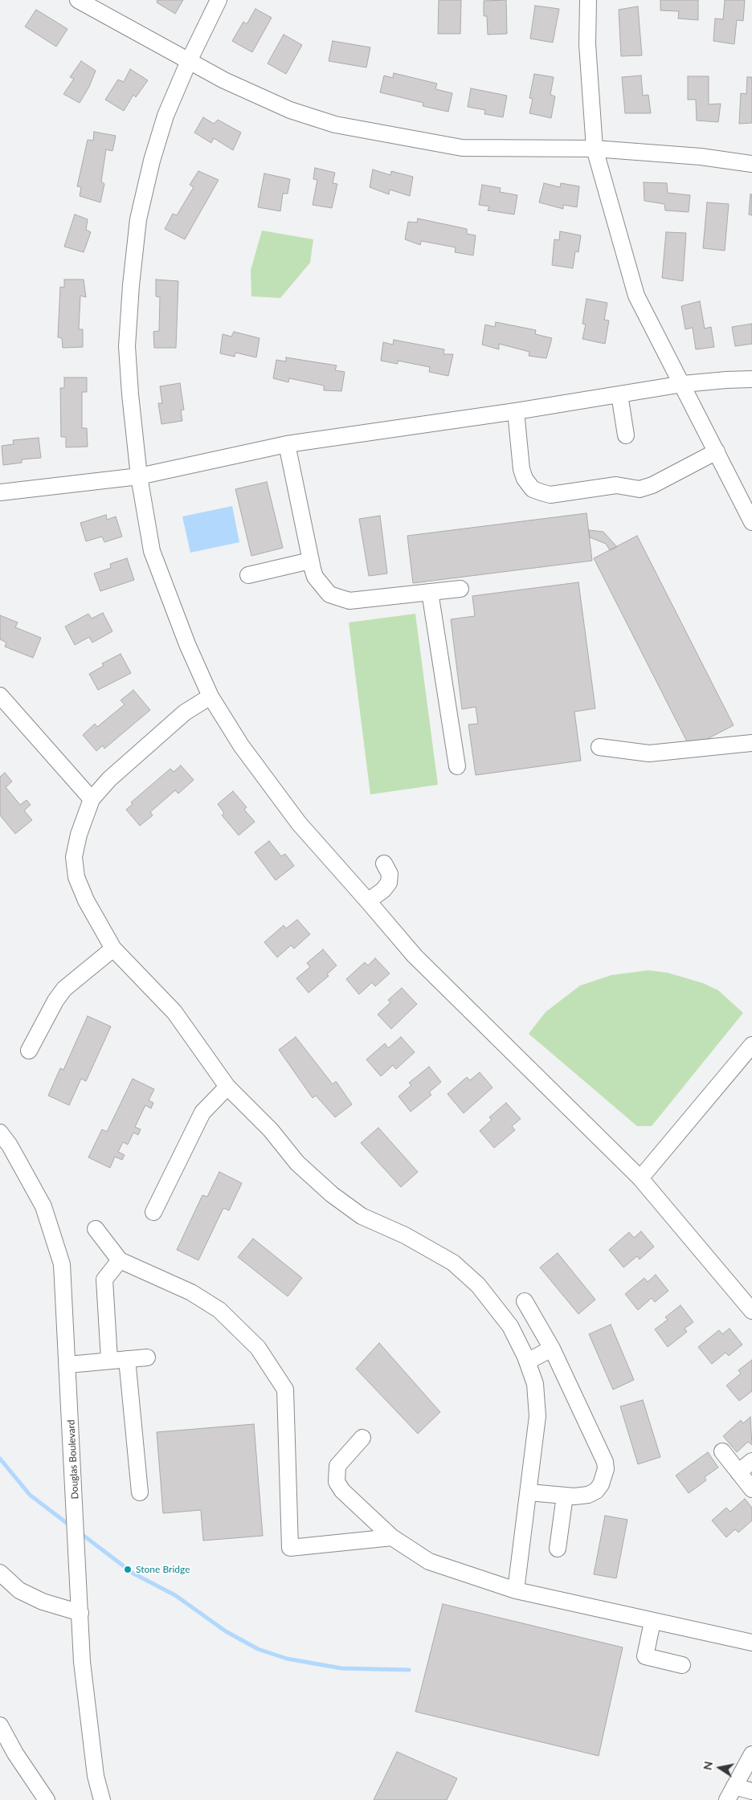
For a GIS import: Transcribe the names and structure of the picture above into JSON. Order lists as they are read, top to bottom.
{
  "streets": {
    "street": ["Douglas Boulevard"]
  },
  "places": ["Stone Bridge"],
  "north": "left"
}
